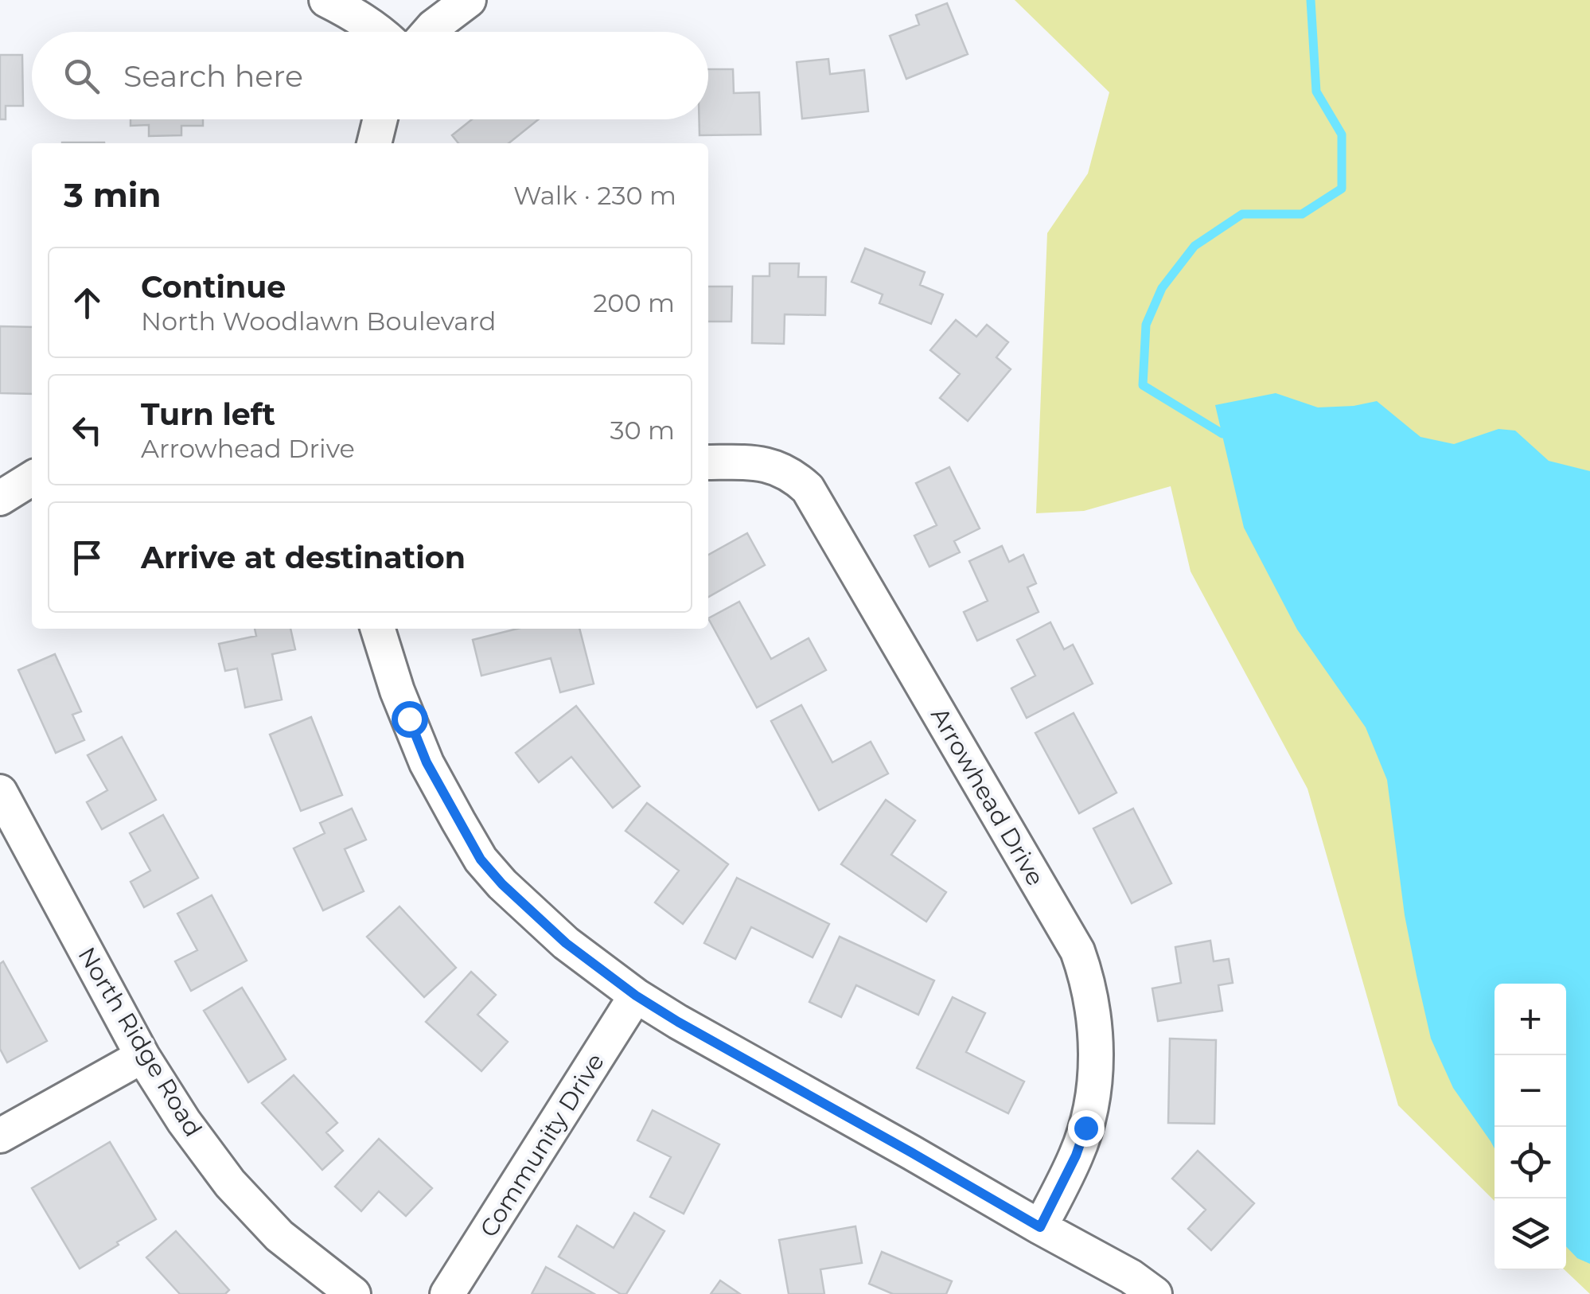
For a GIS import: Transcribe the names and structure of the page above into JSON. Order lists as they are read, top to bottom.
{
  "streets": {
    "street": ["Arrowhead Drive", "North Ridge Road", "Community Drive"]
  },
  "page": {
    "search": "Search here",
    "heading": ["3 min", "Walk · 230 m"],
    "list": [
      ["Continue", "North Woodlawn Boulevard", "200 m"],
      ["Turn left", "Arrowhead Drive", "30 m"],
      "Arrive at destination"
    ],
    "map_buttons": ["+", "−"]
  }
}
